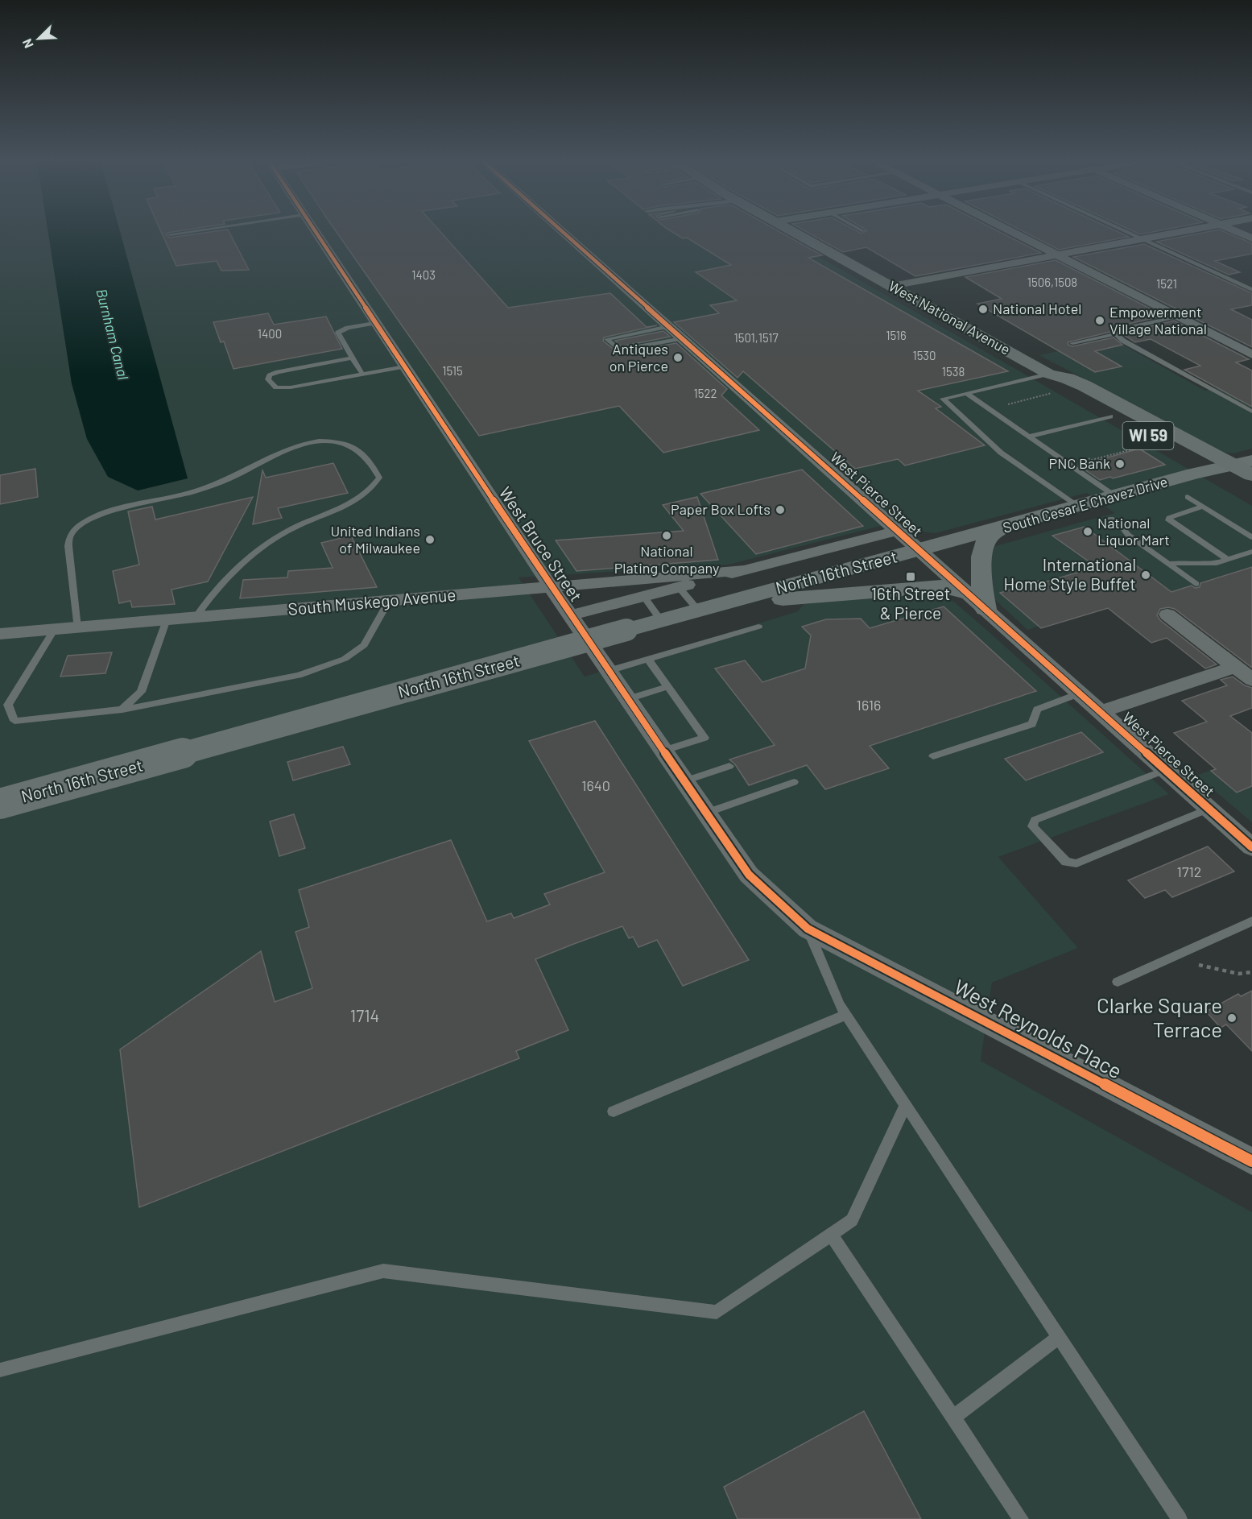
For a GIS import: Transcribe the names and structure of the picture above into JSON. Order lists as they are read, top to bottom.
{
  "streets": {
    "main road": [
      "West National Avenue",
      "WI 59",
      "South Cesar E Chavez Drive",
      "North 16th Street"
    ],
    "street": [
      "West Pierce Street",
      "West Bruce Street",
      "South Muskego Avenue",
      "West Reynolds Place"
    ]
  },
  "crossings": [
    ["West National Avenue", "South Cesar E Chavez Drive"],
    ["West Pierce Street", "South Cesar E Chavez Drive"],
    ["West Pierce Street", "North 16th Street"],
    ["West Pierce Street", "South Muskego Avenue"],
    ["South Cesar E Chavez Drive", "North 16th Street"],
    ["West Bruce Street", "South Muskego Avenue"],
    ["West Bruce Street", "West Reynolds Place"]
  ],
  "water": ["Burnham Canal"],
  "places": {
    "other": [
      "National Hotel",
      "Empowerment Village National",
      "Antiques on Pierce",
      "PNC Bank",
      "Paper Box Lofts",
      "National Liquor Mart",
      "National Plating Company",
      "United Indians of Milwaukee",
      "International Home Style Buffet",
      "Clarke Square Terrace"
    ],
    "transit": ["16th Street & Pierce"]
  },
  "house_numbers": [
    "1403",
    "1506,1508",
    "1521",
    "1400",
    "1516",
    "1501,1517",
    "1530",
    "1515",
    "1538",
    "1522",
    "1616",
    "1640",
    "1712",
    "1714"
  ],
  "north": "bottom left"
}
